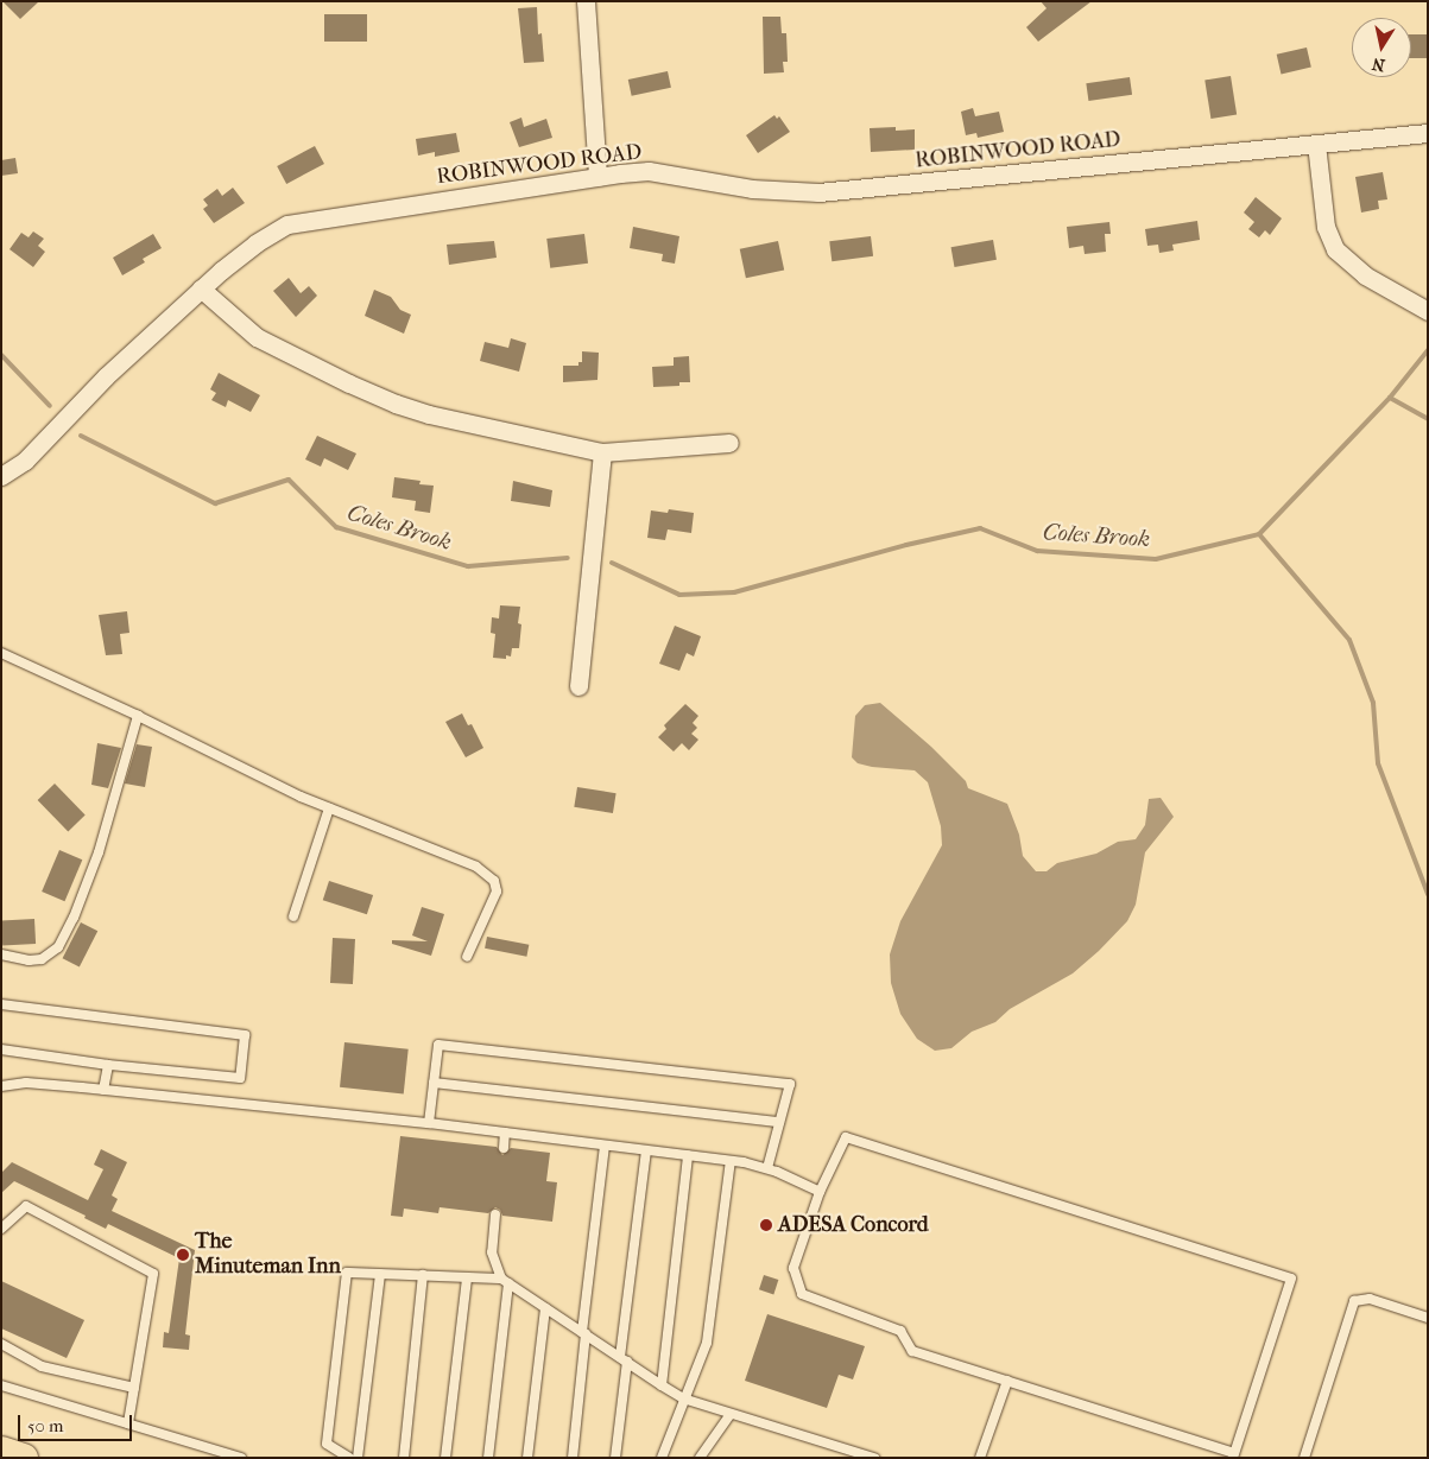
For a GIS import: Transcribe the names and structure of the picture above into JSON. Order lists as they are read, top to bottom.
{
  "streets": {
    "street": ["ROBINWOOD ROAD"]
  },
  "water": ["Coles Brook"],
  "places": ["ADESA Concord", "The Minuteman Inn"],
  "scale_bar": "50 m",
  "north": "bottom"
}
